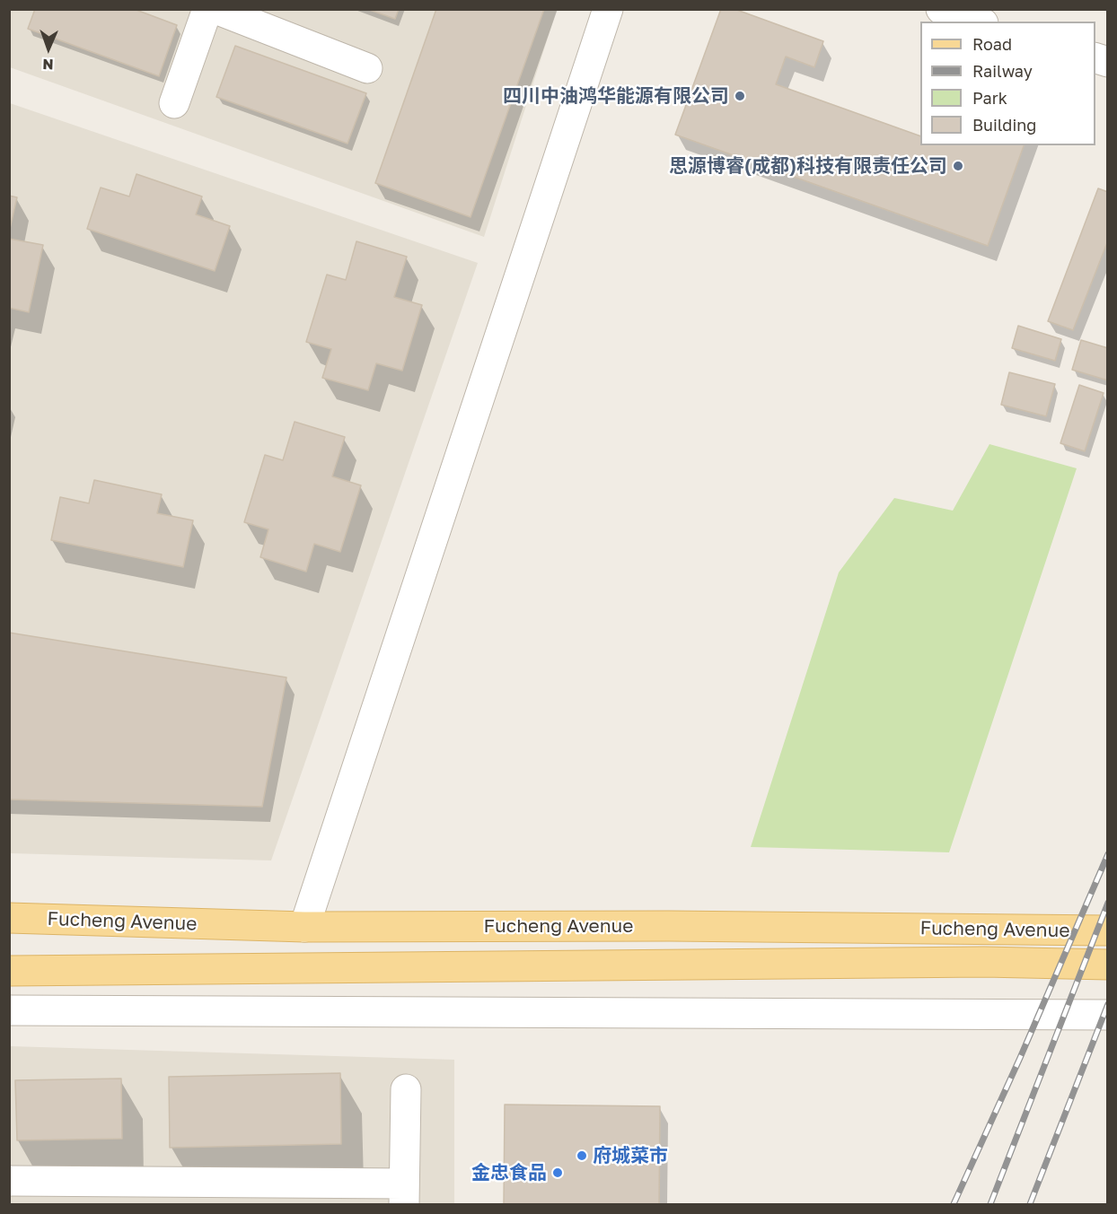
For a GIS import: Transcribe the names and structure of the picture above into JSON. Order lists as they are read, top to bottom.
{
  "streets": {
    "main road": ["Fucheng Avenue"]
  },
  "places": [
    "四川中油鸿华能源有限公司",
    "思源博睿(成都)科技有限责任公司",
    "府城菜市",
    "金忠食品"
  ],
  "legend": [
    "Road",
    "Railway",
    "Park",
    "Building"
  ],
  "north": "bottom"
}
